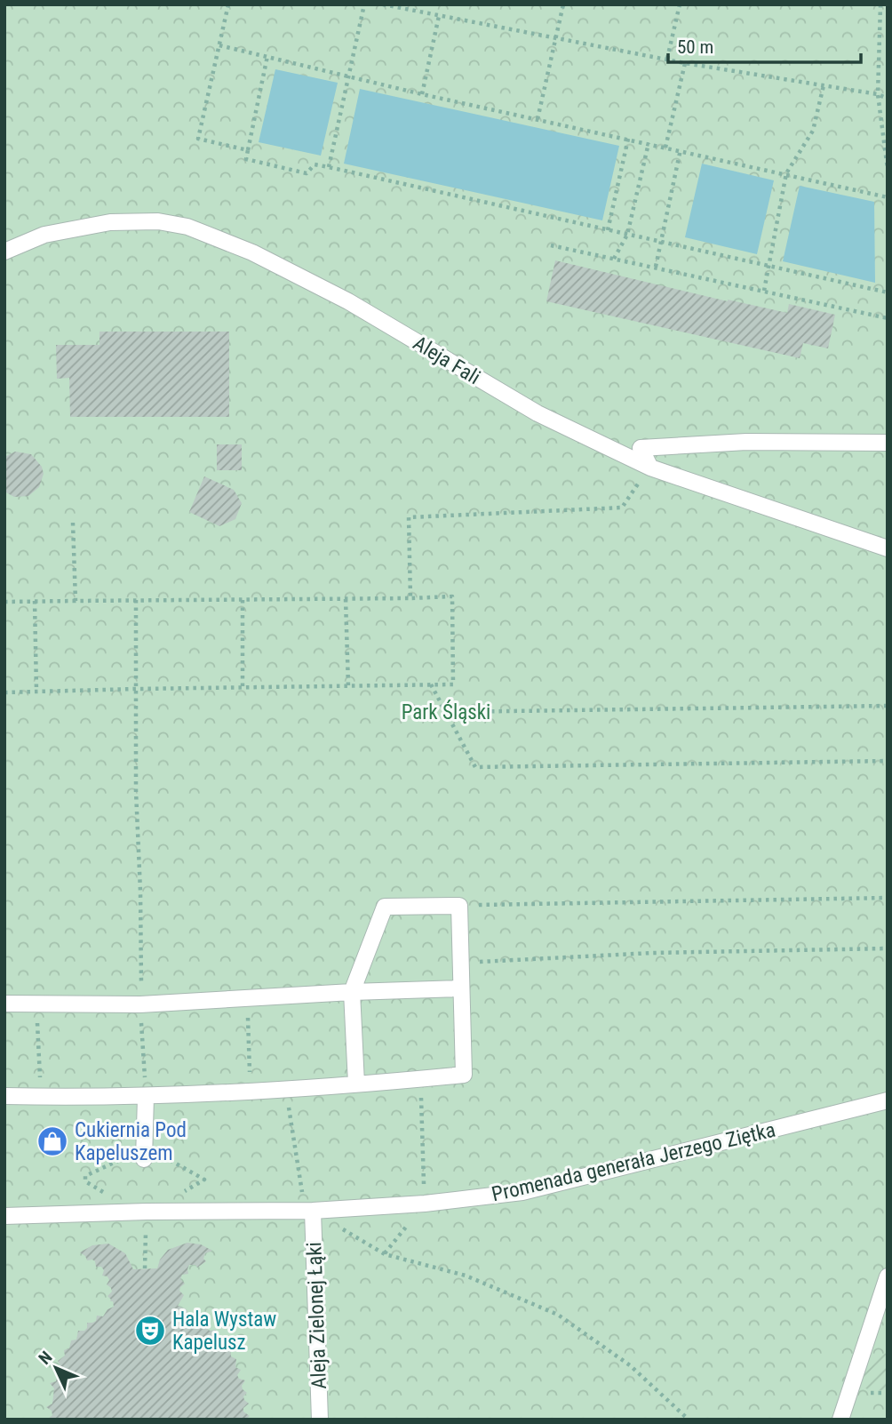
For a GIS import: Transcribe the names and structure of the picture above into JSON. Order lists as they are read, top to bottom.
{
  "streets": {
    "street": ["Aleja Fali", "Promenada generała Jerzego Ziętka", "Aleja Zielonej Łąki"]
  },
  "crossings": [
    ["Promenada generała Jerzego Ziętka", "Aleja Zielonej Łąki"]
  ],
  "parks": ["Park Śląski"],
  "places": {
    "shop": ["Cukiernia Pod Kapeluszem"],
    "theatre": ["Hala Wystaw Kapelusz"]
  },
  "scale_bar": "50 m",
  "north": "top left"
}
